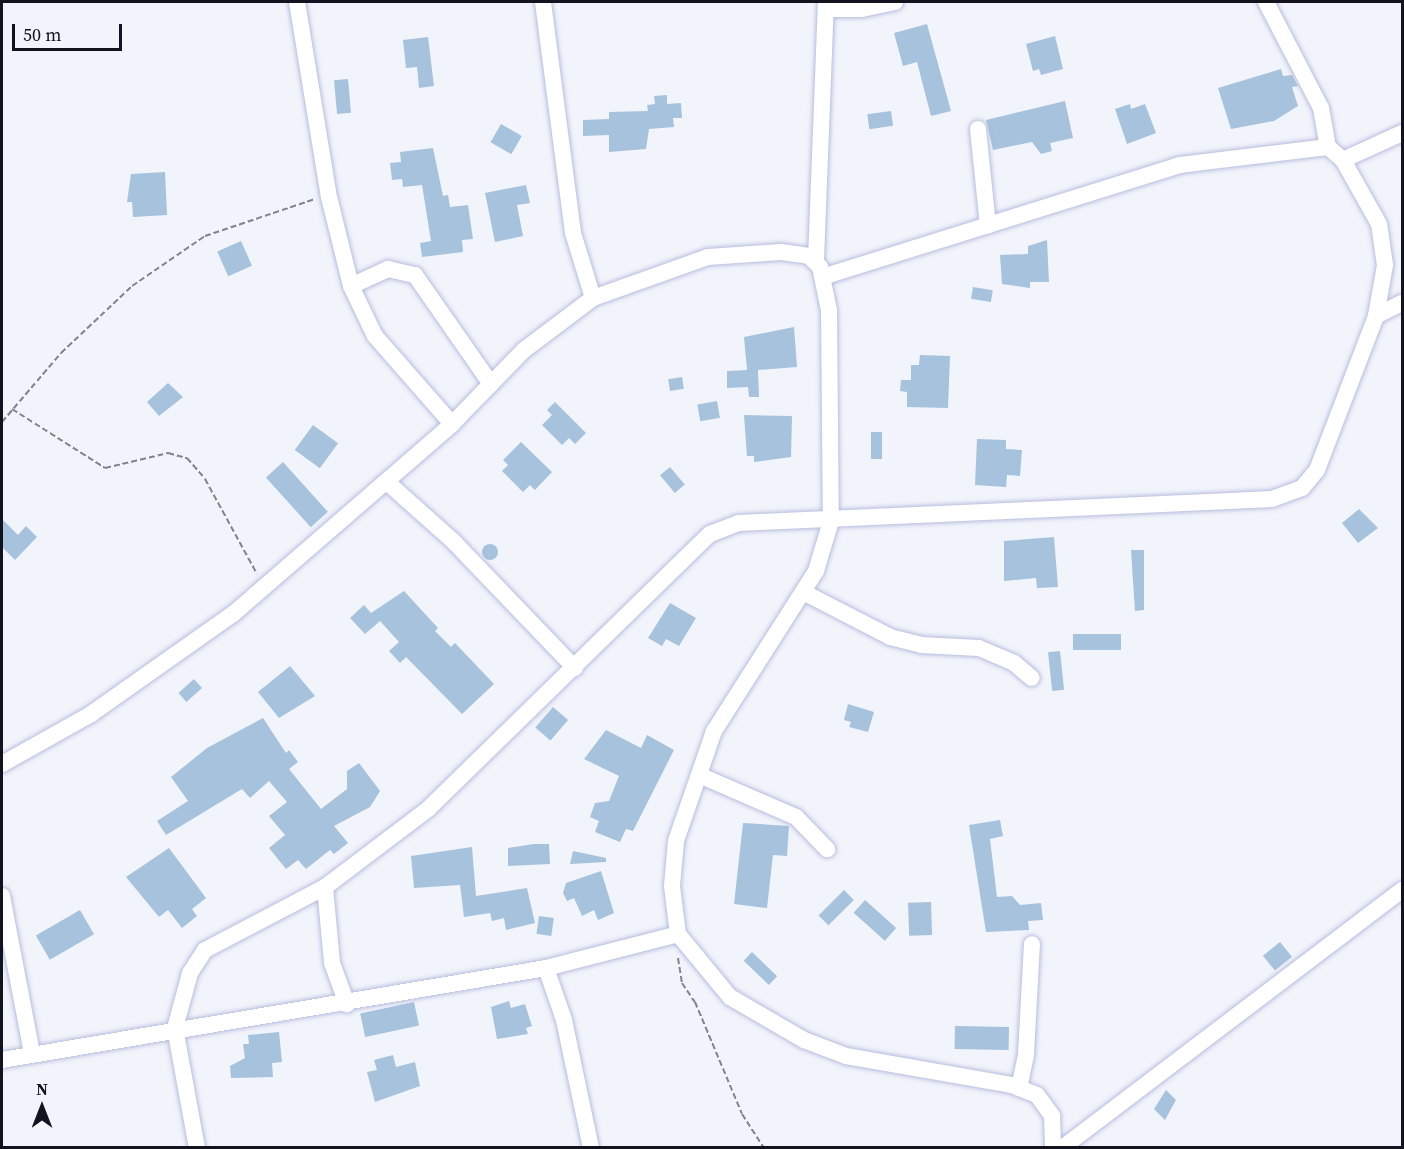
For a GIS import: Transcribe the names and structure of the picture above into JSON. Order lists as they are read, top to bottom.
{
  "scale_bar": "50 m",
  "north": "top"
}
